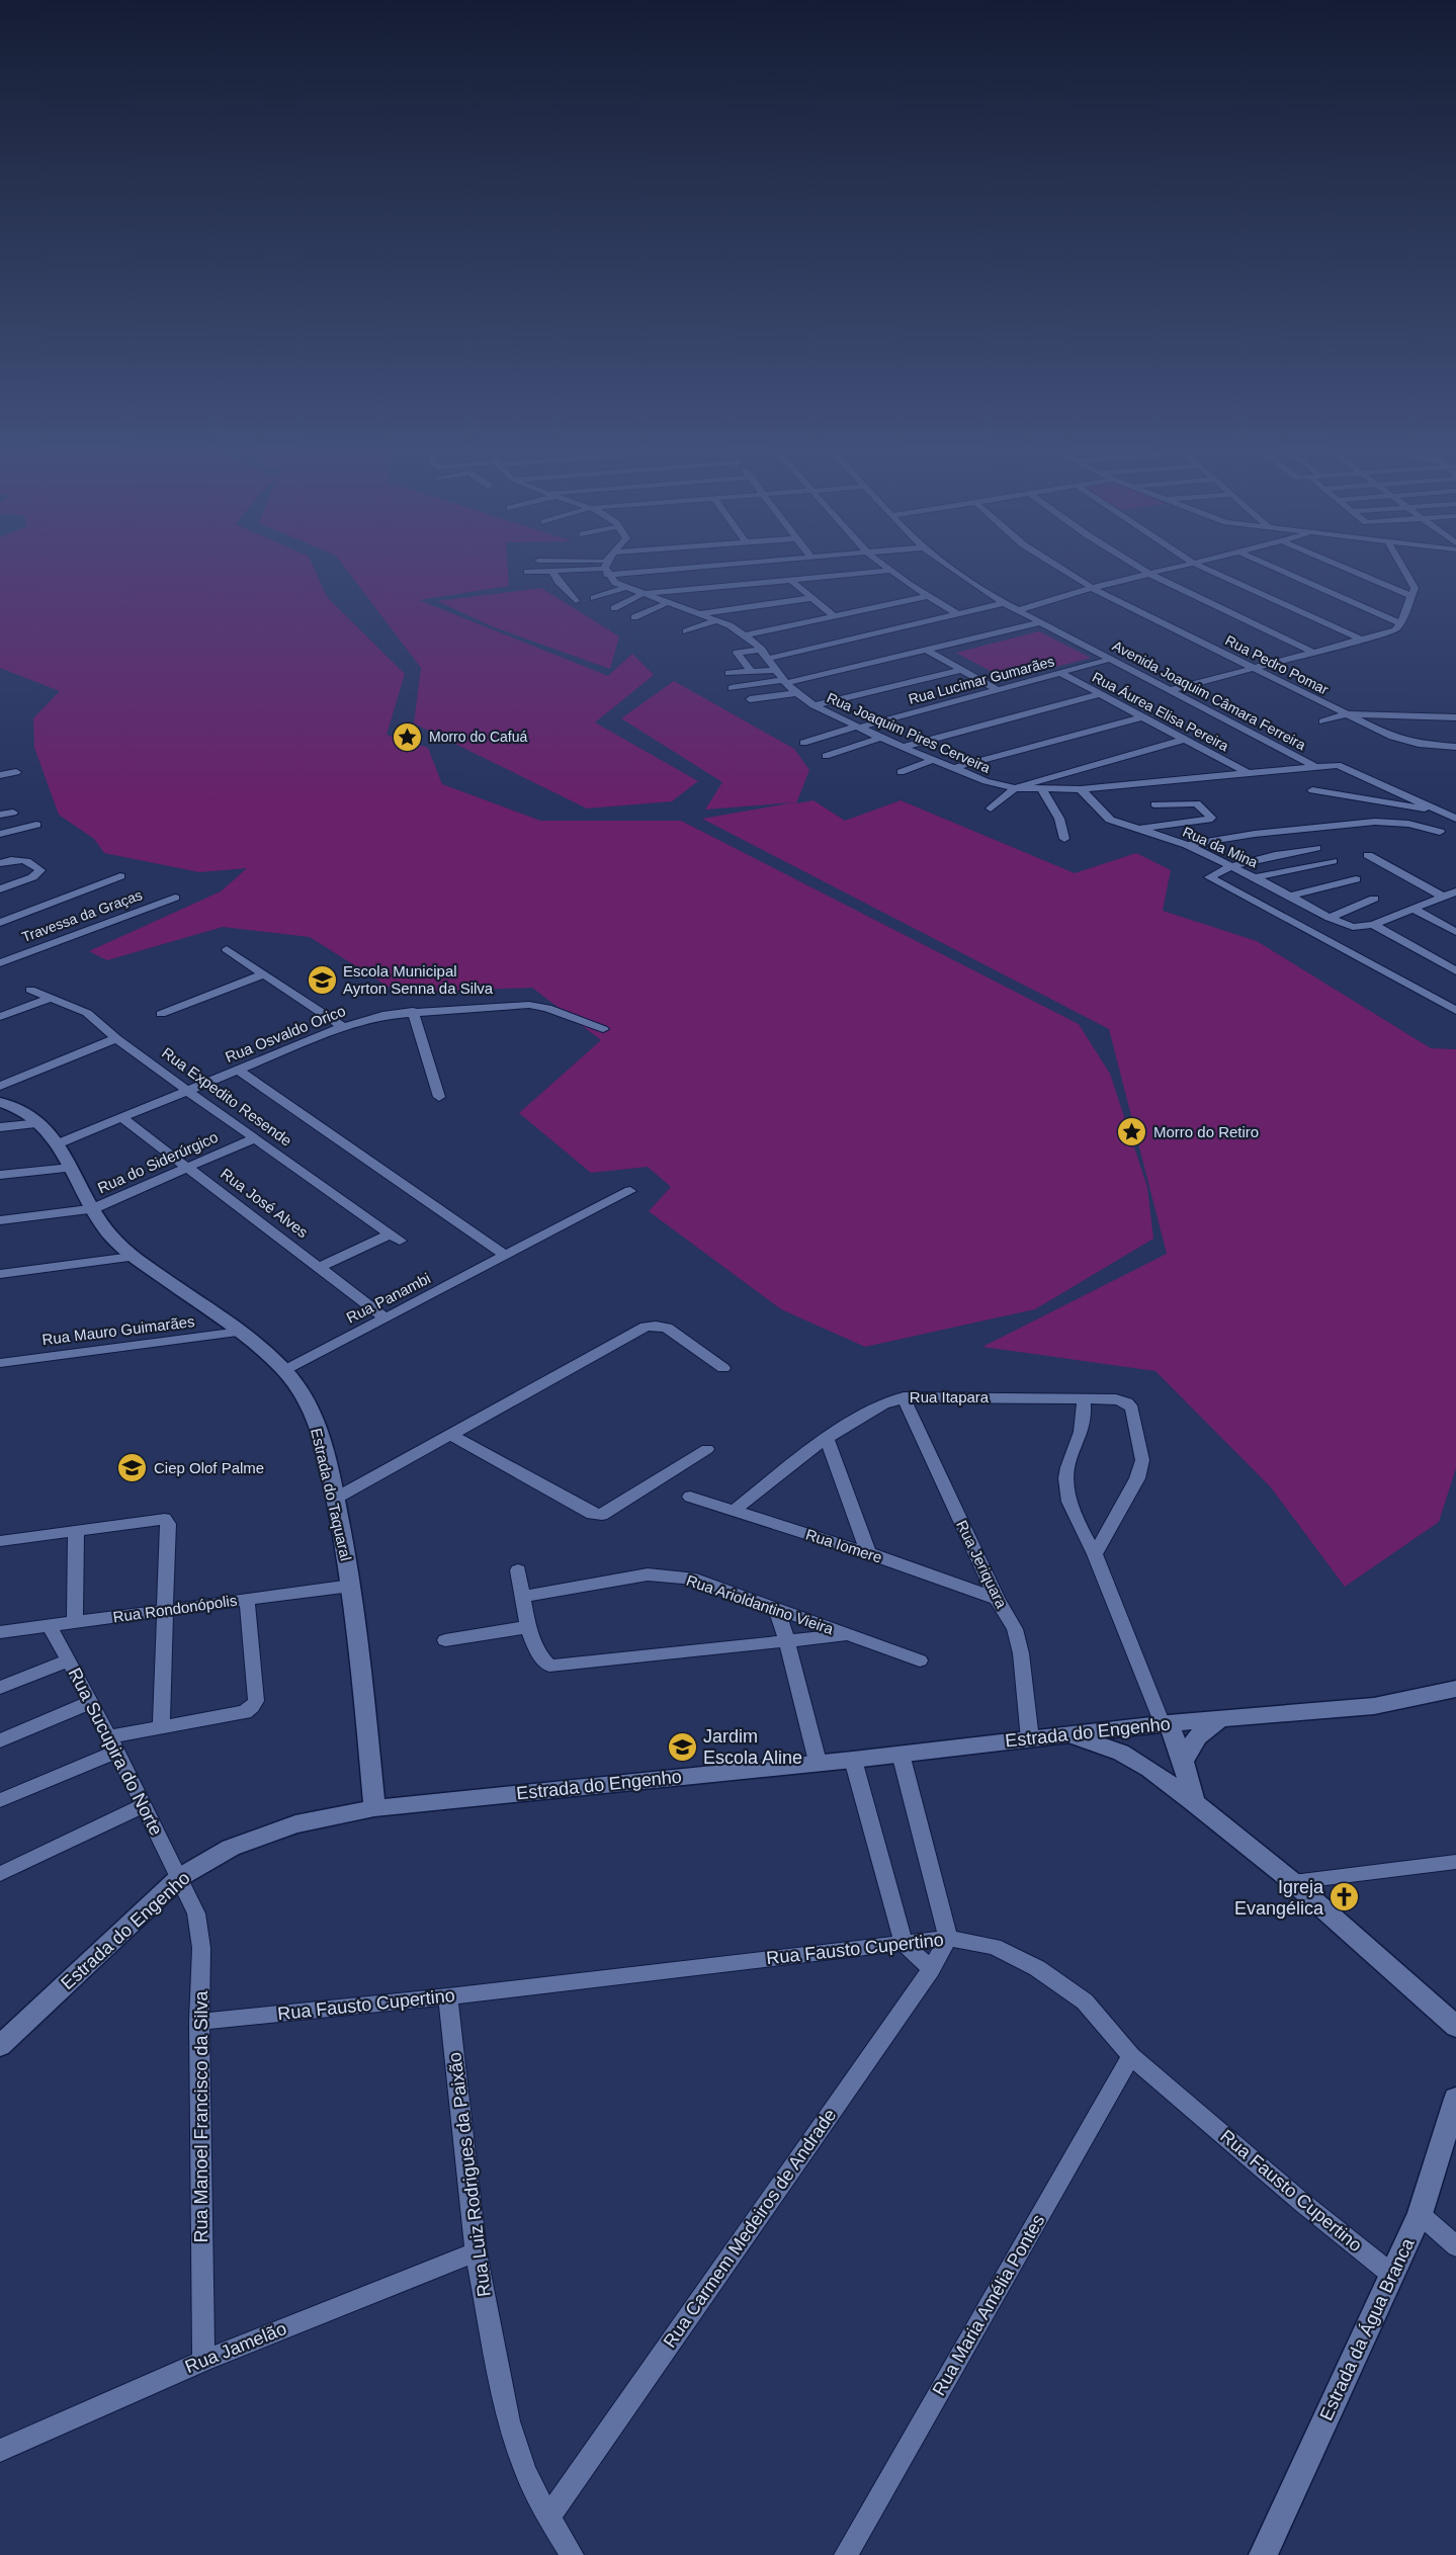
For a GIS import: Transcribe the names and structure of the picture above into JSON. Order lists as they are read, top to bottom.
{
  "streets": {
    "street": [
      "Rua Pedro Pomar",
      "Rua Lucimar Gumarães",
      "Avenida Joaquim Câmara Ferreira",
      "Rua Áurea Elisa Pereira",
      "Rua Joaquim Pires Cerveira",
      "Rua da Mina",
      "Travessa da Graças",
      "Rua Osvaldo Orico",
      "Rua Expedito Resende",
      "Rua do Siderúrgico",
      "Rua José Alves",
      "Rua Panambi",
      "Rua Mauro Guimarães",
      "Rua Itapara",
      "Estrada do Taquaral",
      "Rua Iomere",
      "Rua Jeriquara",
      "Rua Arioldantino Vieira",
      "Rua Rondonópolis",
      "Estrada do Engenho",
      "Rua Sucupira do Norte",
      "Rua Fausto Cupertino",
      "Rua Manoel Francisco da Silva",
      "Rua Luiz Rodrigues da Paixão",
      "Rua Carmem Medeiros de Andrade",
      "Rua Maria Amélia Pontes",
      "Estrada da Água Branca",
      "Rua Jamelão"
    ]
  },
  "crossings": [
    ["Rua Lucimar Gumarães", "Avenida Joaquim Câmara Ferreira"],
    ["Rua Lucimar Gumarães", "Rua Áurea Elisa Pereira"],
    ["Rua Lucimar Gumarães", "Rua Joaquim Pires Cerveira"],
    ["Avenida Joaquim Câmara Ferreira", "Rua Joaquim Pires Cerveira"],
    ["Rua Áurea Elisa Pereira", "Rua Joaquim Pires Cerveira"],
    ["Rua Joaquim Pires Cerveira", "Rua da Mina"],
    ["Rua Osvaldo Orico", "Rua Expedito Resende"],
    ["Rua Osvaldo Orico", "Rua José Alves"],
    ["Rua Osvaldo Orico", "Estrada do Taquaral"],
    ["Rua Expedito Resende", "Rua do Siderúrgico"],
    ["Rua Expedito Resende", "Rua José Alves"],
    ["Rua do Siderúrgico", "Rua José Alves"],
    ["Rua do Siderúrgico", "Estrada do Taquaral"],
    ["Rua José Alves", "Rua Panambi"],
    ["Rua Panambi", "Estrada do Taquaral"],
    ["Rua Mauro Guimarães", "Estrada do Taquaral"],
    ["Rua Itapara", "Rua Iomere"],
    ["Rua Itapara", "Rua Jeriquara"],
    ["Estrada do Taquaral", "Rua Rondonópolis"],
    ["Estrada do Taquaral", "Estrada do Engenho"],
    ["Rua Iomere", "Rua Jeriquara"],
    ["Rua Jeriquara", "Estrada do Engenho"],
    ["Rua Rondonópolis", "Rua Sucupira do Norte"],
    ["Estrada do Engenho", "Rua Sucupira do Norte"],
    ["Estrada do Engenho", "Rua Manoel Francisco da Silva"],
    ["Rua Sucupira do Norte", "Rua Manoel Francisco da Silva"],
    ["Rua Fausto Cupertino", "Rua Manoel Francisco da Silva"],
    ["Rua Fausto Cupertino", "Rua Luiz Rodrigues da Paixão"],
    ["Rua Fausto Cupertino", "Rua Carmem Medeiros de Andrade"],
    ["Rua Fausto Cupertino", "Rua Maria Amélia Pontes"],
    ["Rua Fausto Cupertino", "Estrada da Água Branca"],
    ["Rua Manoel Francisco da Silva", "Rua Jamelão"],
    ["Rua Luiz Rodrigues da Paixão", "Rua Carmem Medeiros de Andrade"],
    ["Rua Luiz Rodrigues da Paixão", "Rua Jamelão"]
  ],
  "places": {
    "place": ["Morro do Cafuá", "Morro do Retiro"],
    "school or university": ["Escola Municipal Ayrton Senna da Silva", "Ciep Olof Palme", "Jardim Escola Aline"],
    "church": ["Igreja Evangélica"]
  }
}
